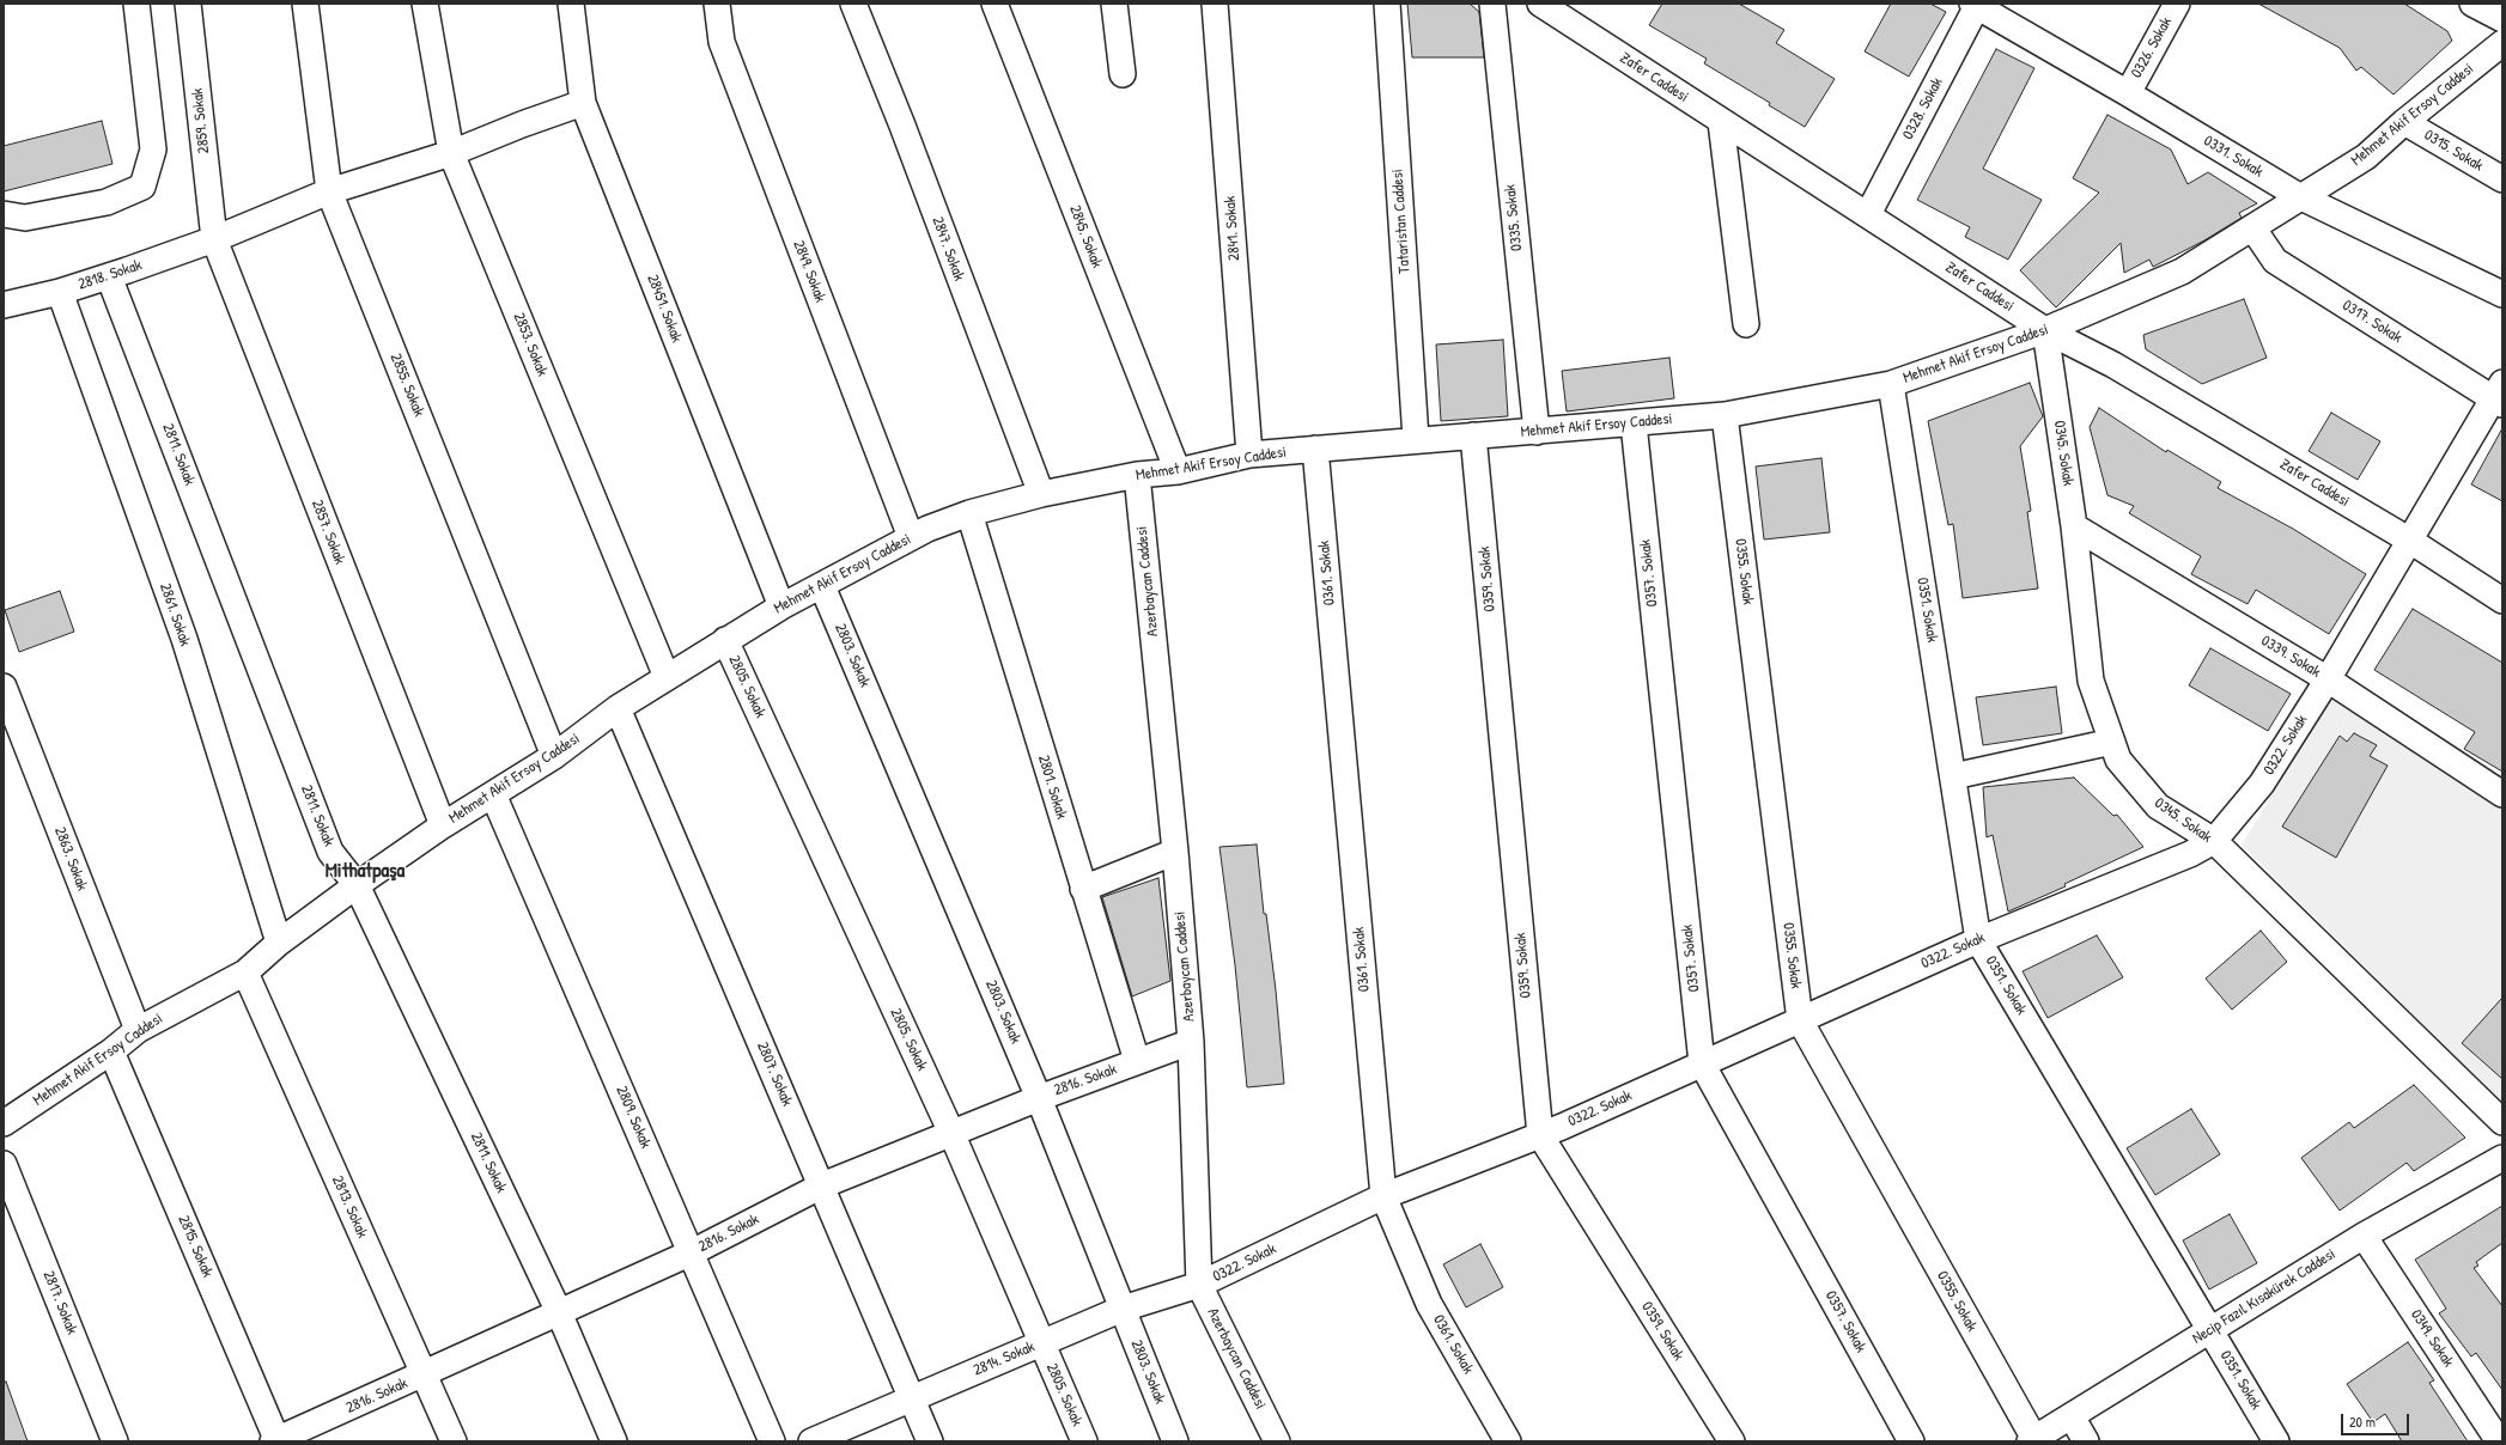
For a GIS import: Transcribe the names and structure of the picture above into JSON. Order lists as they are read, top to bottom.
{
  "streets": {
    "street": [
      "0326. Sokak",
      "Zafer Caddesi",
      "0328. Sokak",
      "Mehmet Akif Ersoy Caddesi",
      "2859. Sokak",
      "0315. Sokak",
      "0331. Sokak",
      "0335. Sokak",
      "Tataristan Caddesi",
      "2841. Sokak",
      "2845. Sokak",
      "2847. Sokak",
      "2849. Sokak",
      "2818. Sokak",
      "28451. Sokak",
      "0317. Sokak",
      "2853. Sokak",
      "2855. Sokak",
      "0345. Sokak",
      "2811. Sokak",
      "2857. Sokak",
      "0355. Sokak",
      "0361. Sokak",
      "0357. Sokak",
      "0359. Sokak",
      "Azerbaycan Caddesi",
      "0351. Sokak",
      "2861. Sokak",
      "2803. Sokak",
      "0339. Sokak",
      "2805. Sokak",
      "0322. Sokak",
      "2801. Sokak",
      "2863. Sokak",
      "2807. Sokak",
      "2816. Sokak",
      "2809. Sokak",
      "2813. Sokak",
      "2815. Sokak",
      "Necip Fazıl Kısakürek Caddesi",
      "2817. Sokak",
      "0349. Sokak",
      "2814. Sokak"
    ]
  },
  "crossings": [
    ["0326. Sokak", "0331. Sokak"],
    ["Zafer Caddesi", "0328. Sokak"],
    ["Zafer Caddesi", "Mehmet Akif Ersoy Caddesi"],
    ["Zafer Caddesi", "0345. Sokak"],
    ["Zafer Caddesi", "0322. Sokak"],
    ["0328. Sokak", "0331. Sokak"],
    ["Mehmet Akif Ersoy Caddesi", "0315. Sokak"],
    ["Mehmet Akif Ersoy Caddesi", "0331. Sokak"],
    ["Mehmet Akif Ersoy Caddesi", "0335. Sokak"],
    ["Mehmet Akif Ersoy Caddesi", "Tataristan Caddesi"],
    ["Mehmet Akif Ersoy Caddesi", "2841. Sokak"],
    ["Mehmet Akif Ersoy Caddesi", "2845. Sokak"],
    ["Mehmet Akif Ersoy Caddesi", "2847. Sokak"],
    ["Mehmet Akif Ersoy Caddesi", "2849. Sokak"],
    ["Mehmet Akif Ersoy Caddesi", "28451. Sokak"],
    ["Mehmet Akif Ersoy Caddesi", "0317. Sokak"],
    ["Mehmet Akif Ersoy Caddesi", "2853. Sokak"],
    ["Mehmet Akif Ersoy Caddesi", "2855. Sokak"],
    ["Mehmet Akif Ersoy Caddesi", "0345. Sokak"],
    ["Mehmet Akif Ersoy Caddesi", "2811. Sokak"],
    ["Mehmet Akif Ersoy Caddesi", "2857. Sokak"],
    ["Mehmet Akif Ersoy Caddesi", "0355. Sokak"],
    ["Mehmet Akif Ersoy Caddesi", "0361. Sokak"],
    ["Mehmet Akif Ersoy Caddesi", "0357. Sokak"],
    ["Mehmet Akif Ersoy Caddesi", "0359. Sokak"],
    ["Mehmet Akif Ersoy Caddesi", "Azerbaycan Caddesi"],
    ["Mehmet Akif Ersoy Caddesi", "0351. Sokak"],
    ["Mehmet Akif Ersoy Caddesi", "2861. Sokak"],
    ["Mehmet Akif Ersoy Caddesi", "2803. Sokak"],
    ["Mehmet Akif Ersoy Caddesi", "2805. Sokak"],
    ["Mehmet Akif Ersoy Caddesi", "2801. Sokak"],
    ["Mehmet Akif Ersoy Caddesi", "2863. Sokak"],
    ["Mehmet Akif Ersoy Caddesi", "2807. Sokak"],
    ["Mehmet Akif Ersoy Caddesi", "2809. Sokak"],
    ["Mehmet Akif Ersoy Caddesi", "2813. Sokak"],
    ["Mehmet Akif Ersoy Caddesi", "2815. Sokak"],
    ["2859. Sokak", "2818. Sokak"],
    ["2859. Sokak", "2857. Sokak"],
    ["2818. Sokak", "28451. Sokak"],
    ["2818. Sokak", "2853. Sokak"],
    ["2818. Sokak", "2855. Sokak"],
    ["2818. Sokak", "2811. Sokak"],
    ["2818. Sokak", "2857. Sokak"],
    ["2818. Sokak", "2861. Sokak"],
    ["0317. Sokak", "0322. Sokak"],
    ["0345. Sokak", "0339. Sokak"],
    ["0345. Sokak", "0322. Sokak"],
    ["2811. Sokak", "2816. Sokak"],
    ["0355. Sokak", "0322. Sokak"],
    ["0355. Sokak", "Necip Fazıl Kısakürek Caddesi"],
    ["0361. Sokak", "0322. Sokak"],
    ["0357. Sokak", "0322. Sokak"],
    ["0359. Sokak", "0322. Sokak"],
    ["Azerbaycan Caddesi", "0322. Sokak"],
    ["Azerbaycan Caddesi", "2816. Sokak"],
    ["Azerbaycan Caddesi", "2814. Sokak"],
    ["0351. Sokak", "0322. Sokak"],
    ["0351. Sokak", "Necip Fazıl Kısakürek Caddesi"],
    ["2803. Sokak", "2816. Sokak"],
    ["2803. Sokak", "2814. Sokak"],
    ["0339. Sokak", "0322. Sokak"],
    ["2805. Sokak", "2816. Sokak"],
    ["2805. Sokak", "2814. Sokak"],
    ["0322. Sokak", "2814. Sokak"],
    ["2801. Sokak", "2816. Sokak"],
    ["2807. Sokak", "2816. Sokak"],
    ["2807. Sokak", "2814. Sokak"],
    ["2816. Sokak", "2809. Sokak"],
    ["2816. Sokak", "2813. Sokak"],
    ["2816. Sokak", "2815. Sokak"],
    ["Necip Fazıl Kısakürek Caddesi", "0349. Sokak"]
  ],
  "districts": ["Mithatpaşa"],
  "scale_bar": "20 m"
}
